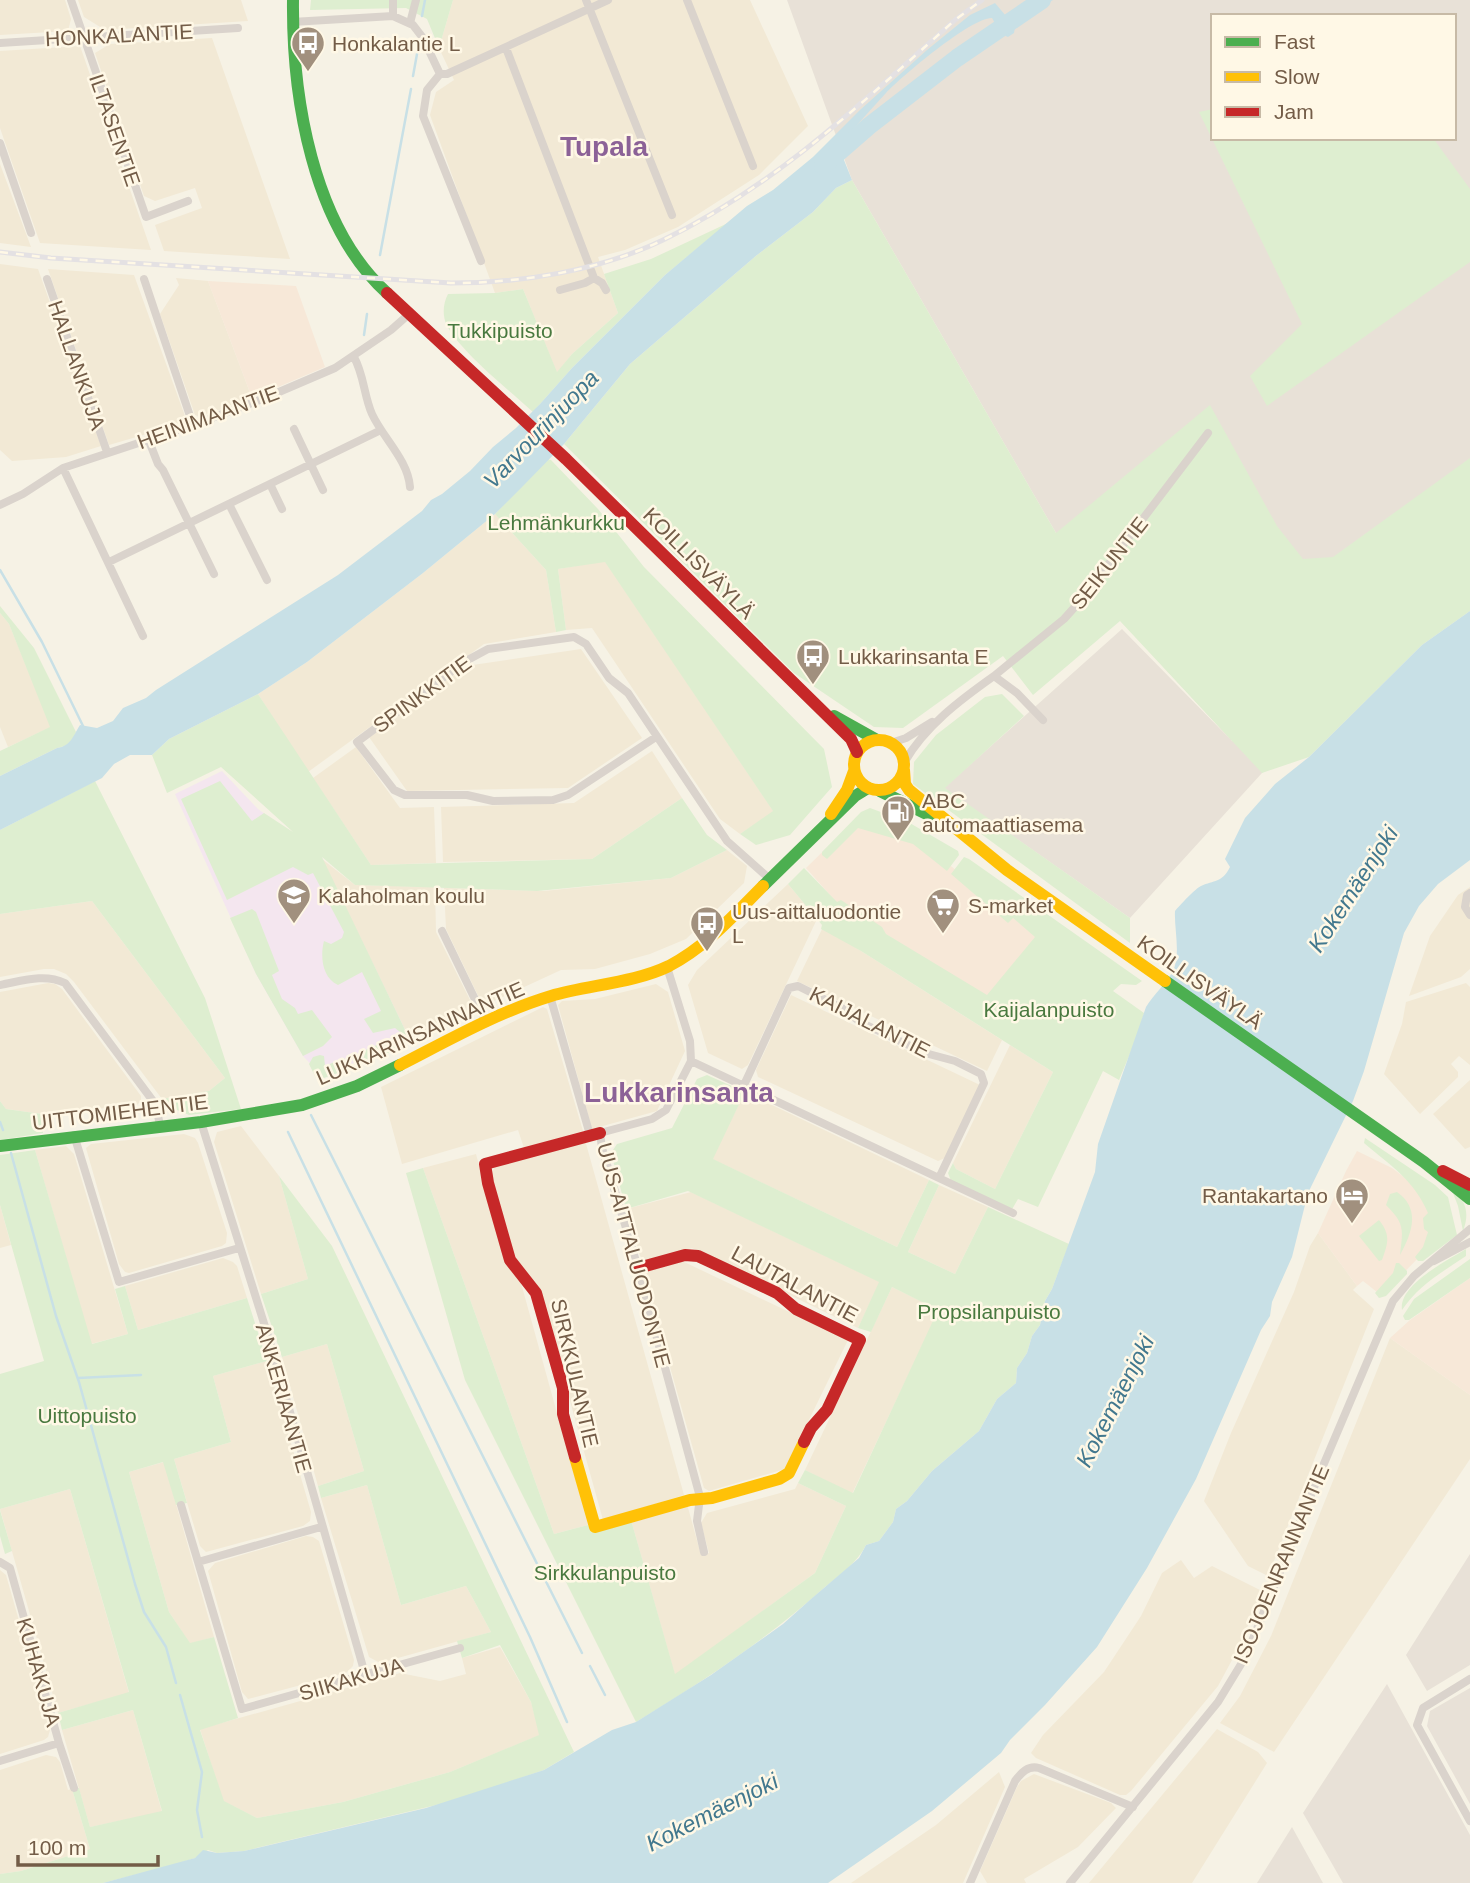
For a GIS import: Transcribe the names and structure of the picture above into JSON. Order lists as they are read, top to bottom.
{
  "streets": {
    "street": [
      "HONKALANTIE",
      "ILTASENTIE",
      "HALLANKUJA",
      "HEINIMAANTIE",
      "KOILLISVÄYLÄ",
      "SEIKUNTIE",
      "SPINKKITIE",
      "KAIJALANTIE",
      "LUKKARINSANNANTIE",
      "UITTOMIEHENTIE",
      "UUS-AITTALUODONTIE",
      "LAUTALANTIE",
      "SIRKKULANTIE",
      "ANKERIAANTIE",
      "ISOJOENRANNANTIE",
      "KUHAKUJA",
      "SIIKAKUJA"
    ]
  },
  "crossings": [
    ["HONKALANTIE", "ILTASENTIE"],
    ["HALLANKUJA", "HEINIMAANTIE"],
    ["HEINIMAANTIE", "KOILLISVÄYLÄ"],
    ["KOILLISVÄYLÄ", "SEIKUNTIE"],
    ["KOILLISVÄYLÄ", "LUKKARINSANNANTIE"],
    ["SEIKUNTIE", "LUKKARINSANNANTIE"],
    ["SPINKKITIE", "LUKKARINSANNANTIE"],
    ["LUKKARINSANNANTIE", "UITTOMIEHENTIE"],
    ["UITTOMIEHENTIE", "ANKERIAANTIE"],
    ["UUS-AITTALUODONTIE", "LAUTALANTIE"],
    ["UUS-AITTALUODONTIE", "SIRKKULANTIE"],
    ["LAUTALANTIE", "SIRKKULANTIE"],
    ["ANKERIAANTIE", "SIIKAKUJA"]
  ],
  "districts": ["Tupala", "Lukkarinsanta"],
  "water": ["Varvourinjuopa", "Kokemäenjoki"],
  "parks": [
    "Tukkipuisto",
    "Lehmänkurkku",
    "Kaijalanpuisto",
    "Propsilanpuisto",
    "Uittopuisto",
    "Sirkkulanpuisto"
  ],
  "places": {
    "bus stop": ["Honkalantie L", "Lukkarinsanta E", "Uus-aittaluodontie L"],
    "fuel station": ["ABC automaattiasema"],
    "school or university": ["Kalaholman koulu"],
    "supermarket": ["S-market"],
    "hotel": ["Rantakartano"]
  },
  "legend": ["Fast", "Slow", "Jam"],
  "scale_bar": "100 m"
}
